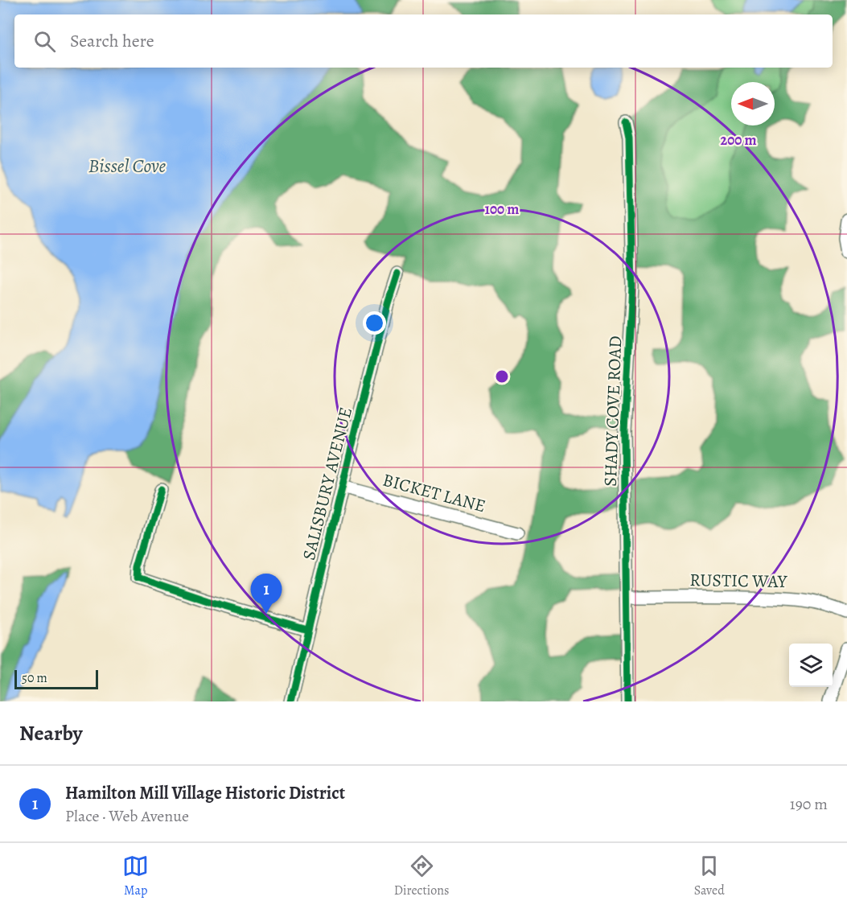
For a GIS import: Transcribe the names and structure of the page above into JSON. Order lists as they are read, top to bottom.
{
  "streets": {
    "street": [
      "SHADY COVE ROAD",
      "SALISBURY AVENUE",
      "BICKET LANE",
      "RUSTIC WAY"
    ]
  },
  "crossings": [
    ["SHADY COVE ROAD", "RUSTIC WAY"],
    ["SALISBURY AVENUE", "BICKET LANE"]
  ],
  "water": ["Bissel Cove"],
  "scale_bar": "50 m",
  "north": "left",
  "page": {
    "search": "Search here",
    "pins": "1",
    "scale": "50 m",
    "heading": "Nearby",
    "list": [
      {
        "mark": "1",
        "name": "Hamilton Mill Village Historic District",
        "note": "Place · Web Avenue",
        "value": "190 m"
      }
    ],
    "nav": ["Map", "Directions", "Saved"]
  },
  "rings": ["200 m", "100 m"]
}
